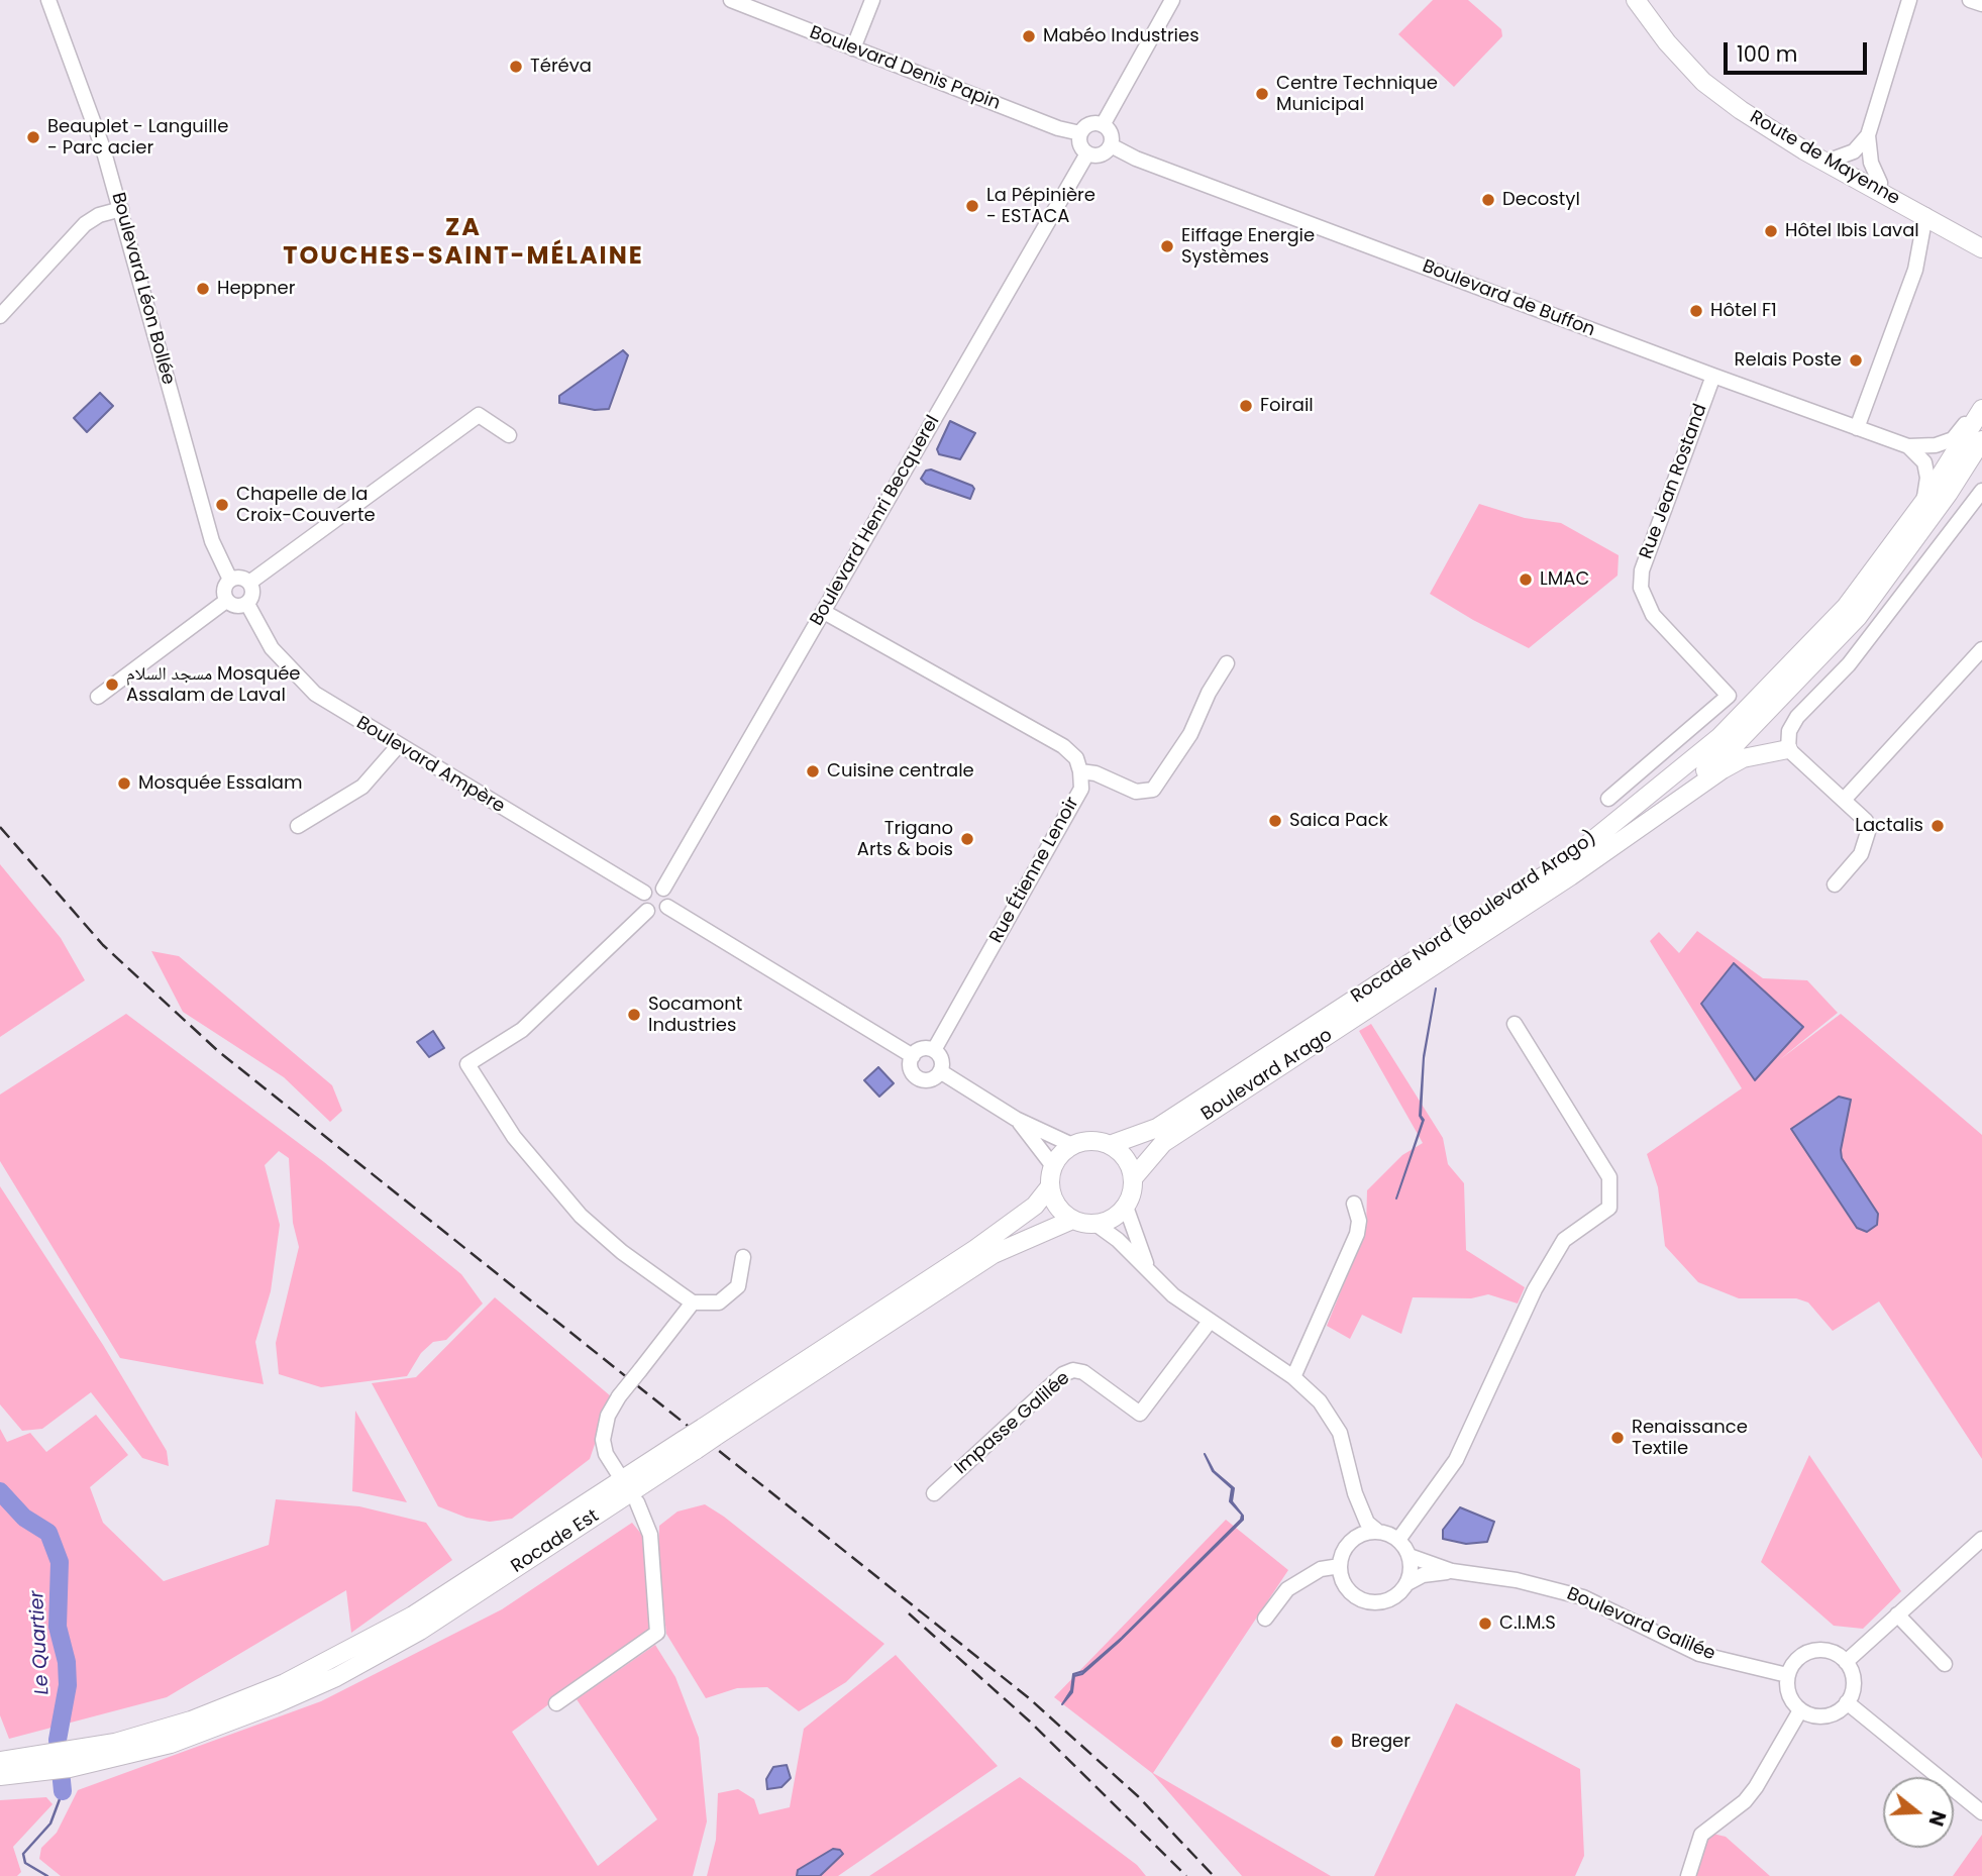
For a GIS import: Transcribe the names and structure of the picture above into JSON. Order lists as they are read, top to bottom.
{
  "streets": {
    "main road": [
      "Route de Mayenne",
      "Rocade Nord (Boulevard Arago)",
      "Boulevard Arago",
      "Rocade Est"
    ],
    "street": [
      "Boulevard Denis Papin",
      "Boulevard Léon Bollée",
      "Boulevard de Buffon",
      "Rue Jean Rostand",
      "Boulevard Henri Becquerel",
      "Boulevard Ampère",
      "Rue Étienne Lenoir",
      "Impasse Galilée",
      "Boulevard Galilée"
    ]
  },
  "crossings": [
    ["Boulevard Denis Papin", "Boulevard de Buffon"],
    ["Boulevard Denis Papin", "Boulevard Henri Becquerel"],
    ["Boulevard Léon Bollée", "Boulevard Ampère"],
    ["Boulevard de Buffon", "Rue Jean Rostand"],
    ["Boulevard de Buffon", "Boulevard Henri Becquerel"],
    ["Boulevard Henri Becquerel", "Boulevard Ampère"],
    ["Rocade Nord (Boulevard Arago)", "Boulevard Arago"],
    ["Rocade Nord (Boulevard Arago)", "Rocade Est"],
    ["Boulevard Arago", "Rocade Est"]
  ],
  "districts": ["ZA TOUCHES-SAINT-MÉLAINE"],
  "water": ["Le Quartier"],
  "places": [
    "Mabéo Industries",
    "Téréva",
    "Centre Technique Municipal",
    "Beauplet - Languille - Parc acier",
    "Decostyl",
    "La Pépinière - ESTACA",
    "Hôtel Ibis Laval",
    "Eiffage Energie Systèmes",
    "Heppner",
    "Hôtel F1",
    "Relais Poste",
    "Foirail",
    "Chapelle de la Croix-Couverte",
    "LMAC",
    "مسجد السلام Mosquée Assalam de Laval",
    "Cuisine centrale",
    "Mosquée Essalam",
    "Saica Pack",
    "Lactalis",
    "Trigano Arts & bois",
    "Socamont Industries",
    "Renaissance Textile",
    "C.I.M.S",
    "Breger"
  ],
  "scale_bar": "100 m",
  "north": "right"
}
